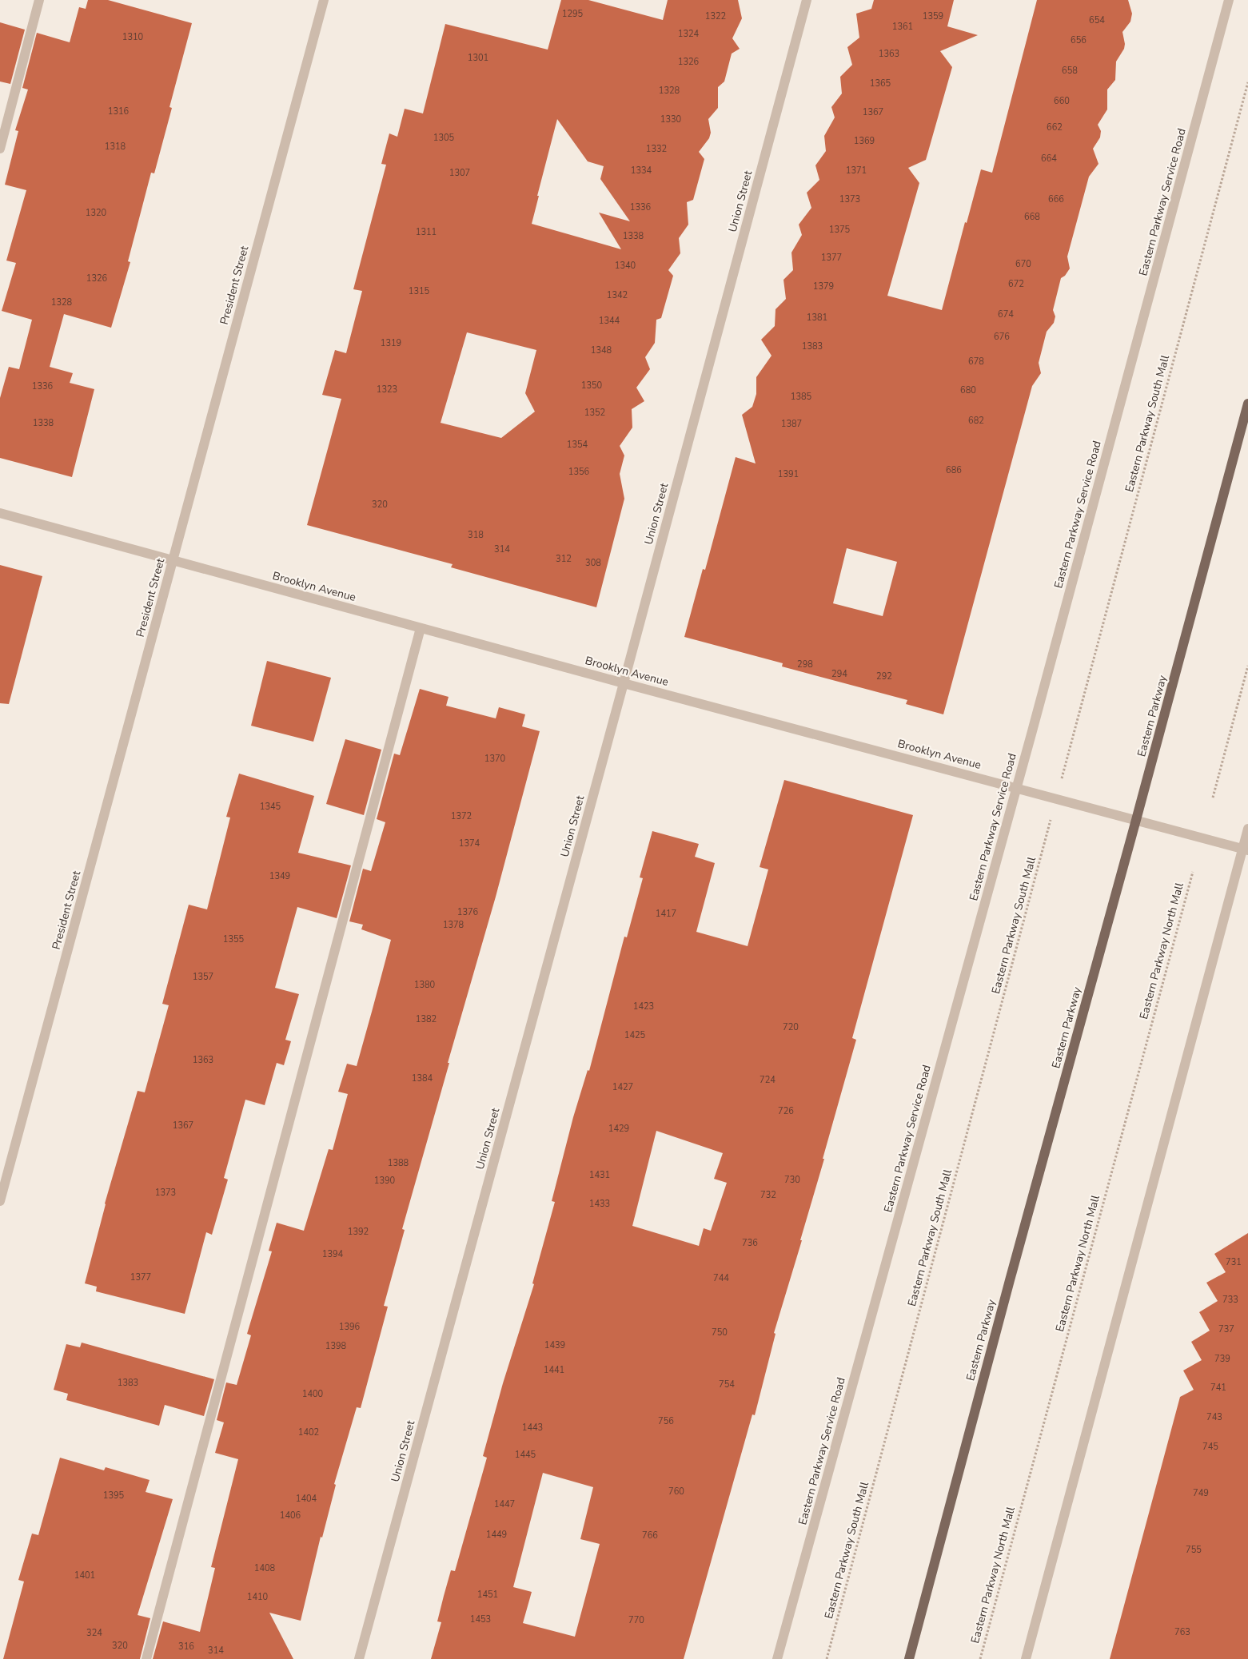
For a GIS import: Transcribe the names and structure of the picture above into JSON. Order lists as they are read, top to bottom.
{
  "streets": {
    "main road": ["Eastern Parkway"],
    "street": [
      "Union Street",
      "Eastern Parkway Service Road",
      "President Street",
      "Brooklyn Avenue"
    ],
    "path": ["Eastern Parkway South Mall", "Eastern Parkway North Mall"]
  },
  "crossings": [
    ["Union Street", "Brooklyn Avenue"],
    ["Eastern Parkway Service Road", "Brooklyn Avenue"],
    ["President Street", "Brooklyn Avenue"],
    ["Brooklyn Avenue", "Eastern Parkway"]
  ],
  "house_numbers": [
    "1295",
    "1322",
    "1359",
    "654",
    "1361",
    "1324",
    "1310",
    "656",
    "1363",
    "1301",
    "1326",
    "658",
    "1365",
    "1328",
    "660",
    "1316",
    "1367",
    "1330",
    "662",
    "1305",
    "1369",
    "1318",
    "1332",
    "664",
    "1334",
    "1371",
    "1307",
    "1373",
    "666",
    "1336",
    "1320",
    "668",
    "1375",
    "1311",
    "1338",
    "1377",
    "670",
    "1340",
    "1326",
    "672",
    "1379",
    "1315",
    "1342",
    "1328",
    "674",
    "1381",
    "1344",
    "676",
    "1319",
    "1383",
    "1348",
    "678",
    "1350",
    "1336",
    "1323",
    "680",
    "1385",
    "1352",
    "682",
    "1338",
    "1387",
    "1354",
    "686",
    "1356",
    "1391",
    "320",
    "318",
    "314",
    "312",
    "308",
    "298",
    "294",
    "292",
    "1370",
    "1345",
    "1372",
    "1374",
    "1349",
    "1376",
    "1417",
    "1378",
    "1355",
    "1357",
    "1380",
    "1423",
    "1382",
    "720",
    "1425",
    "1363",
    "1384",
    "724",
    "1427",
    "726",
    "1367",
    "1429",
    "1388",
    "1431",
    "730",
    "1390",
    "1373",
    "732",
    "1433",
    "1392",
    "736",
    "1394",
    "731",
    "1377",
    "744",
    "733",
    "1396",
    "737",
    "750",
    "1439",
    "1398",
    "739",
    "1441",
    "1383",
    "754",
    "741",
    "1400",
    "743",
    "756",
    "1443",
    "1402",
    "745",
    "1445",
    "760",
    "749",
    "1395",
    "1404",
    "1447",
    "1406",
    "1449",
    "766",
    "755",
    "1408",
    "1401",
    "1451",
    "1410",
    "1453",
    "770",
    "763",
    "324",
    "320",
    "316",
    "314"
  ]
}
